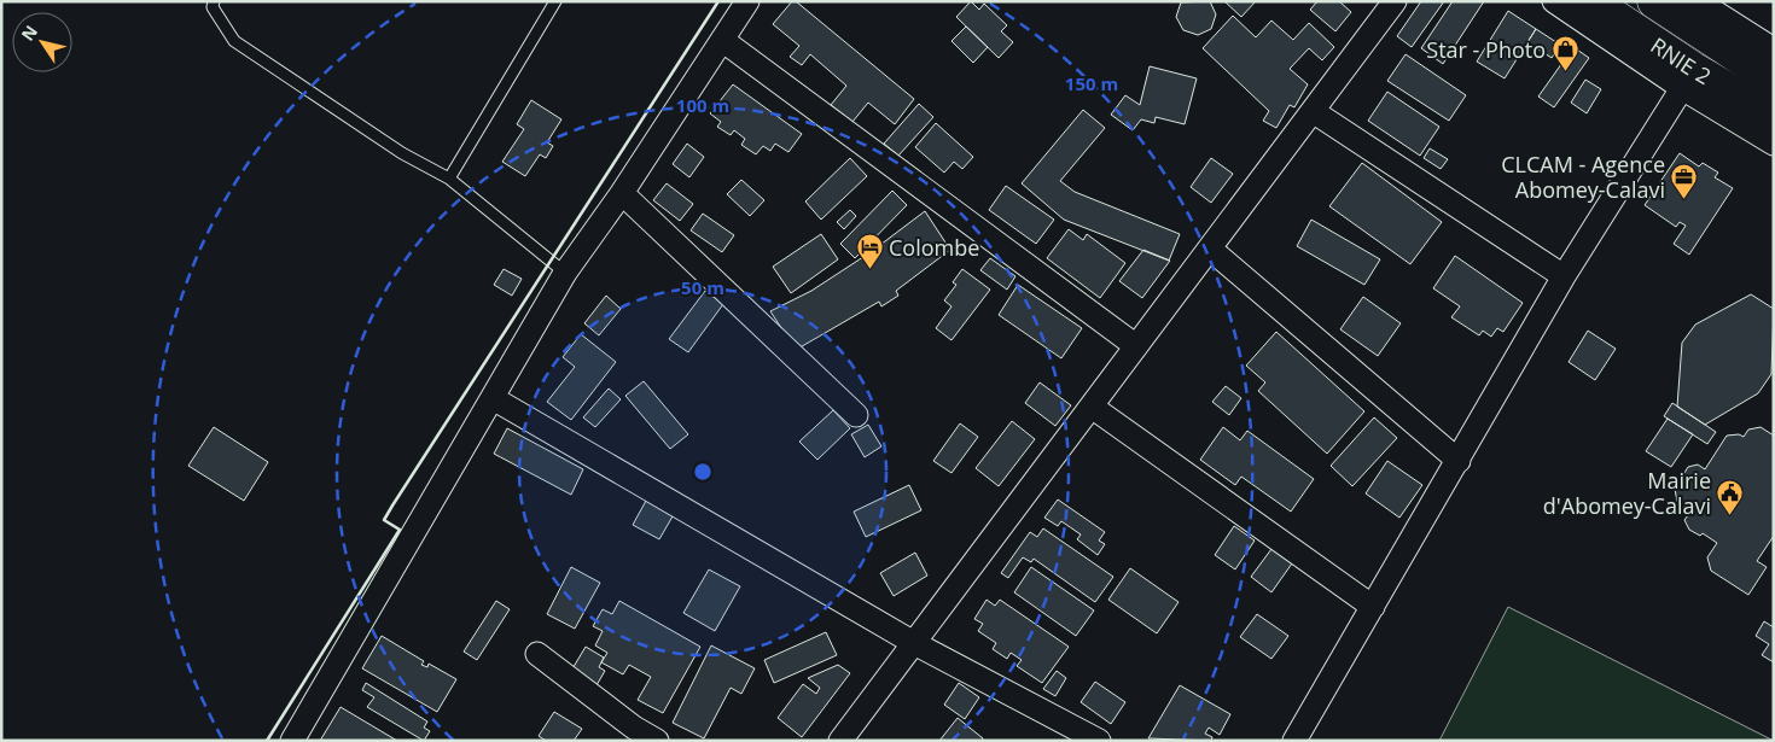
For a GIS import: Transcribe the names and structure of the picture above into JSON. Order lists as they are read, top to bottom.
{
  "streets": {
    "highway": ["RNIE 2"]
  },
  "places": {
    "shop": ["Star - Photo"],
    "office": ["CLCAM - Agence Abomey-Calavi"],
    "hotel": ["Colombe"],
    "public building": ["Mairie d'Abomey-Calavi"]
  },
  "north": "top left",
  "rings": ["150 m", "100 m", "50 m"]
}
